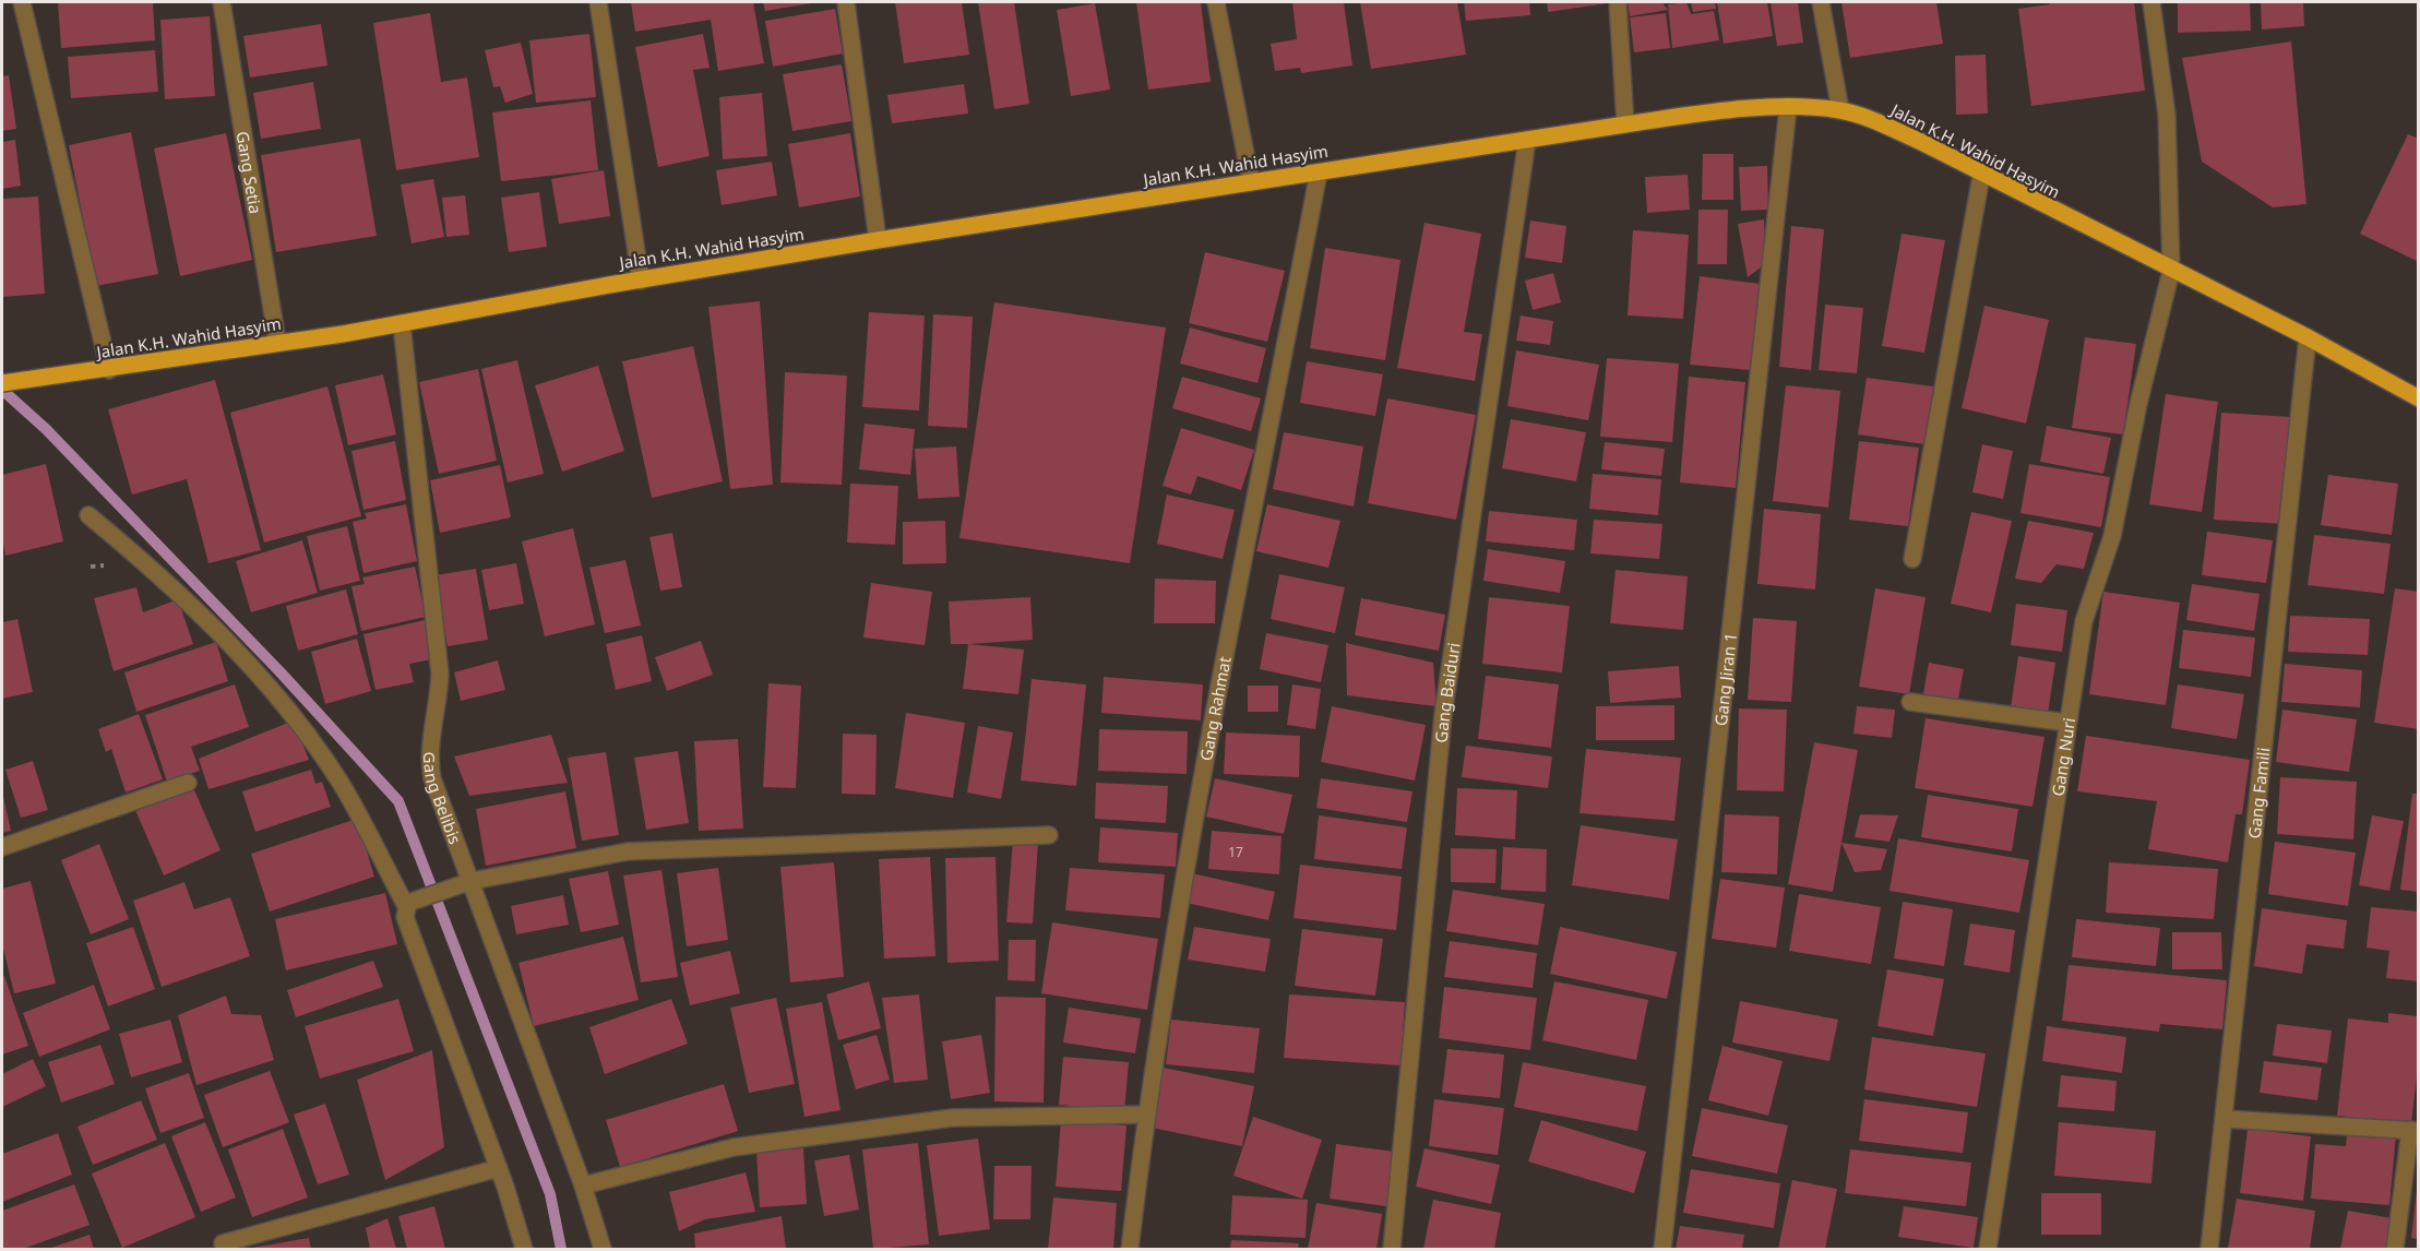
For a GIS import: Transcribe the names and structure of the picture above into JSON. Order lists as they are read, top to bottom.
{
  "streets": {
    "main road": ["Jalan K.H. Wahid Hasyim"],
    "street": [
      "Gang Setia",
      "Gang Jiran 1",
      "Gang Baiduri",
      "Gang Rahmat",
      "Gang Nuri",
      "Gang Famili",
      "Gang Belibis"
    ]
  },
  "crossings": [
    ["Jalan K.H. Wahid Hasyim", "Gang Setia"],
    ["Jalan K.H. Wahid Hasyim", "Gang Jiran 1"],
    ["Jalan K.H. Wahid Hasyim", "Gang Baiduri"],
    ["Jalan K.H. Wahid Hasyim", "Gang Rahmat"],
    ["Jalan K.H. Wahid Hasyim", "Gang Nuri"],
    ["Jalan K.H. Wahid Hasyim", "Gang Famili"],
    ["Jalan K.H. Wahid Hasyim", "Gang Belibis"]
  ],
  "house_numbers": ["17"]
}
